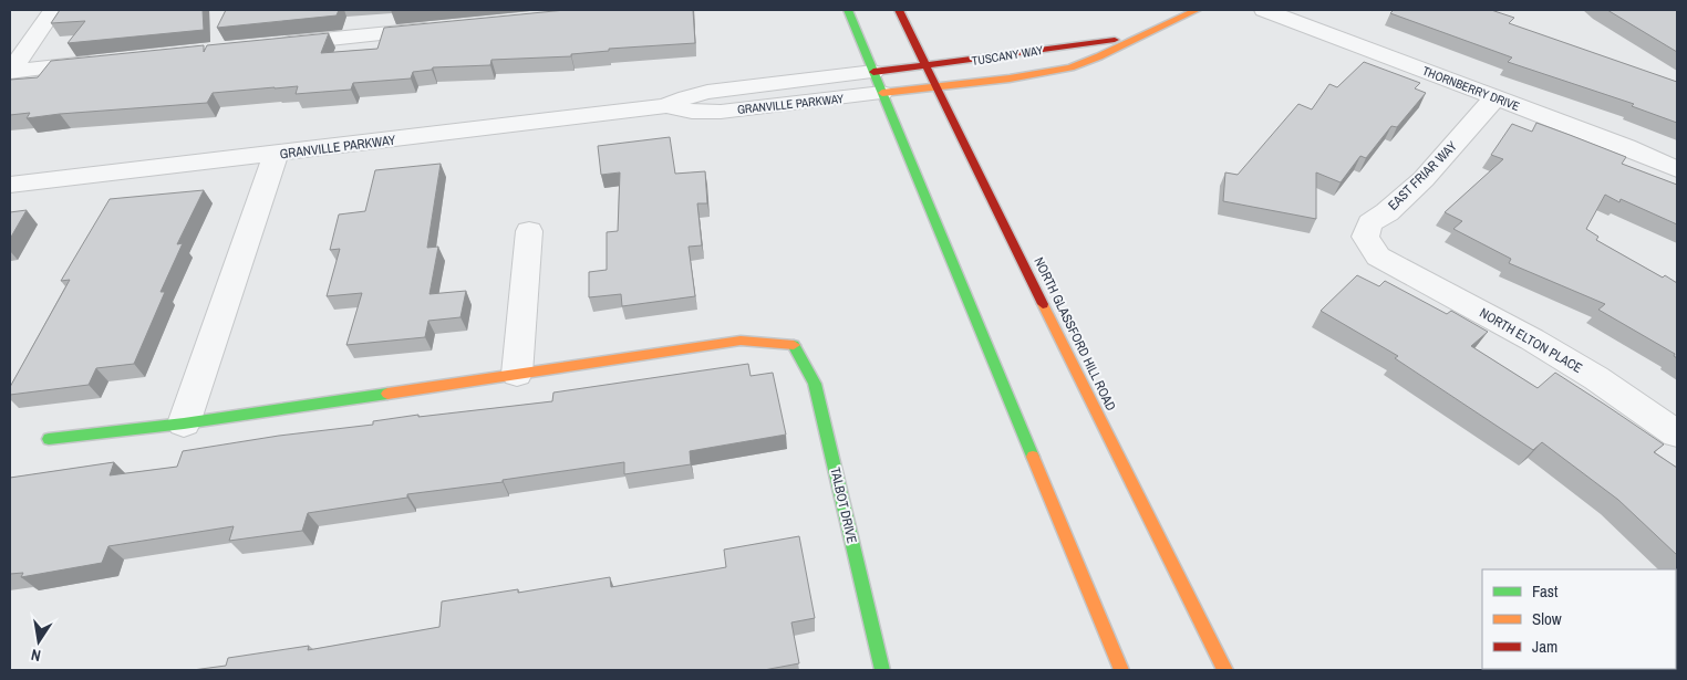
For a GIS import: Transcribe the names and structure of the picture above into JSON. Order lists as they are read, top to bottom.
{
  "streets": {
    "main road": ["TUSCANY WAY", "NORTH GLASSFORD HILL ROAD", "TALBOT DRIVE"],
    "street": [
      "THORNBERRY DRIVE",
      "GRANVILLE PARKWAY",
      "EAST FRIAR WAY",
      "NORTH ELTON PLACE"
    ]
  },
  "crossings": [
    ["TUSCANY WAY", "GRANVILLE PARKWAY"],
    ["TUSCANY WAY", "NORTH GLASSFORD HILL ROAD"],
    ["THORNBERRY DRIVE", "EAST FRIAR WAY"],
    ["EAST FRIAR WAY", "NORTH ELTON PLACE"]
  ],
  "legend": ["Fast", "Slow", "Jam"],
  "north": "bottom"
}
